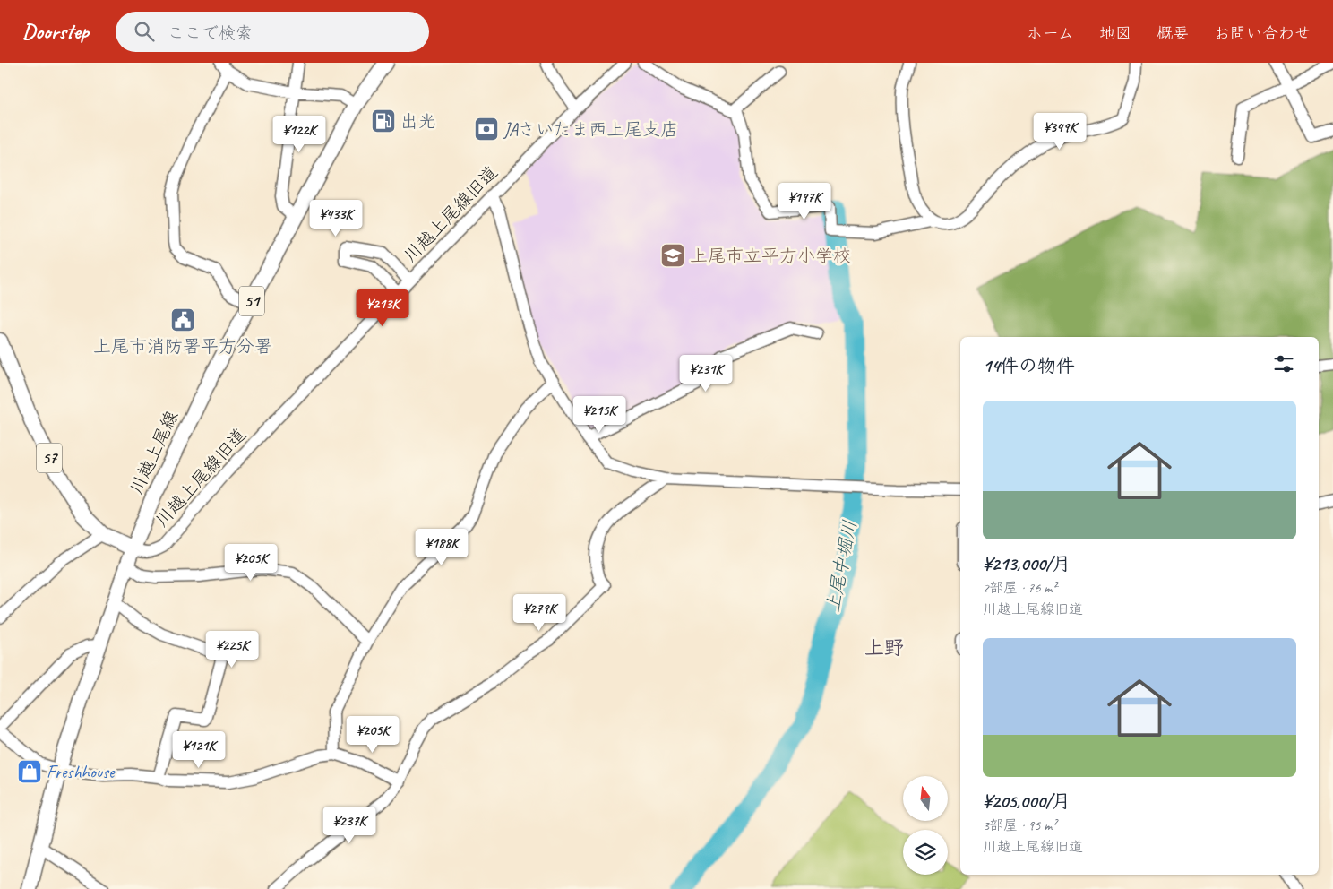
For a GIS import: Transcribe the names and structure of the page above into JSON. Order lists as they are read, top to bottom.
{
  "streets": {
    "main road": ["51", "川越上尾線", "57"],
    "street": ["川越上尾線旧道"]
  },
  "crossings": [
    ["川越上尾線旧道", "川越上尾線"],
    ["川越上尾線旧道", "57"],
    ["川越上尾線", "57"]
  ],
  "districts": ["上野"],
  "water": ["上尾中堀川"],
  "places": {
    "fuel station": ["出光"],
    "bank": ["JAさいたま西上尾支店"],
    "school or university": ["上尾市立平方小学校"],
    "public building": ["上尾市消防署平方分署"],
    "shop": ["Freshhouse"]
  },
  "north": "top",
  "page": {
    "header": "Doorstep",
    "search": "ここで検索",
    "nav": [
      "ホーム",
      "地図",
      "概要",
      "お問い合わせ"
    ],
    "price": [
      "¥349K",
      "¥122K",
      "¥197K",
      "¥433K",
      "¥213K",
      "¥231K",
      "¥215K",
      "¥188K",
      "¥205K",
      "¥279K",
      "¥225K",
      "¥205K",
      "¥121K",
      "¥237K"
    ],
    "heading": "14件の物件",
    "list": [
      {
        "name": "¥213,000/月",
        "note": "2部屋 · 76 m² · 川越上尾線旧道"
      },
      {
        "name": "¥205,000/月",
        "note": "3部屋 · 95 m² · 川越上尾線旧道"
      }
    ]
  }
}
